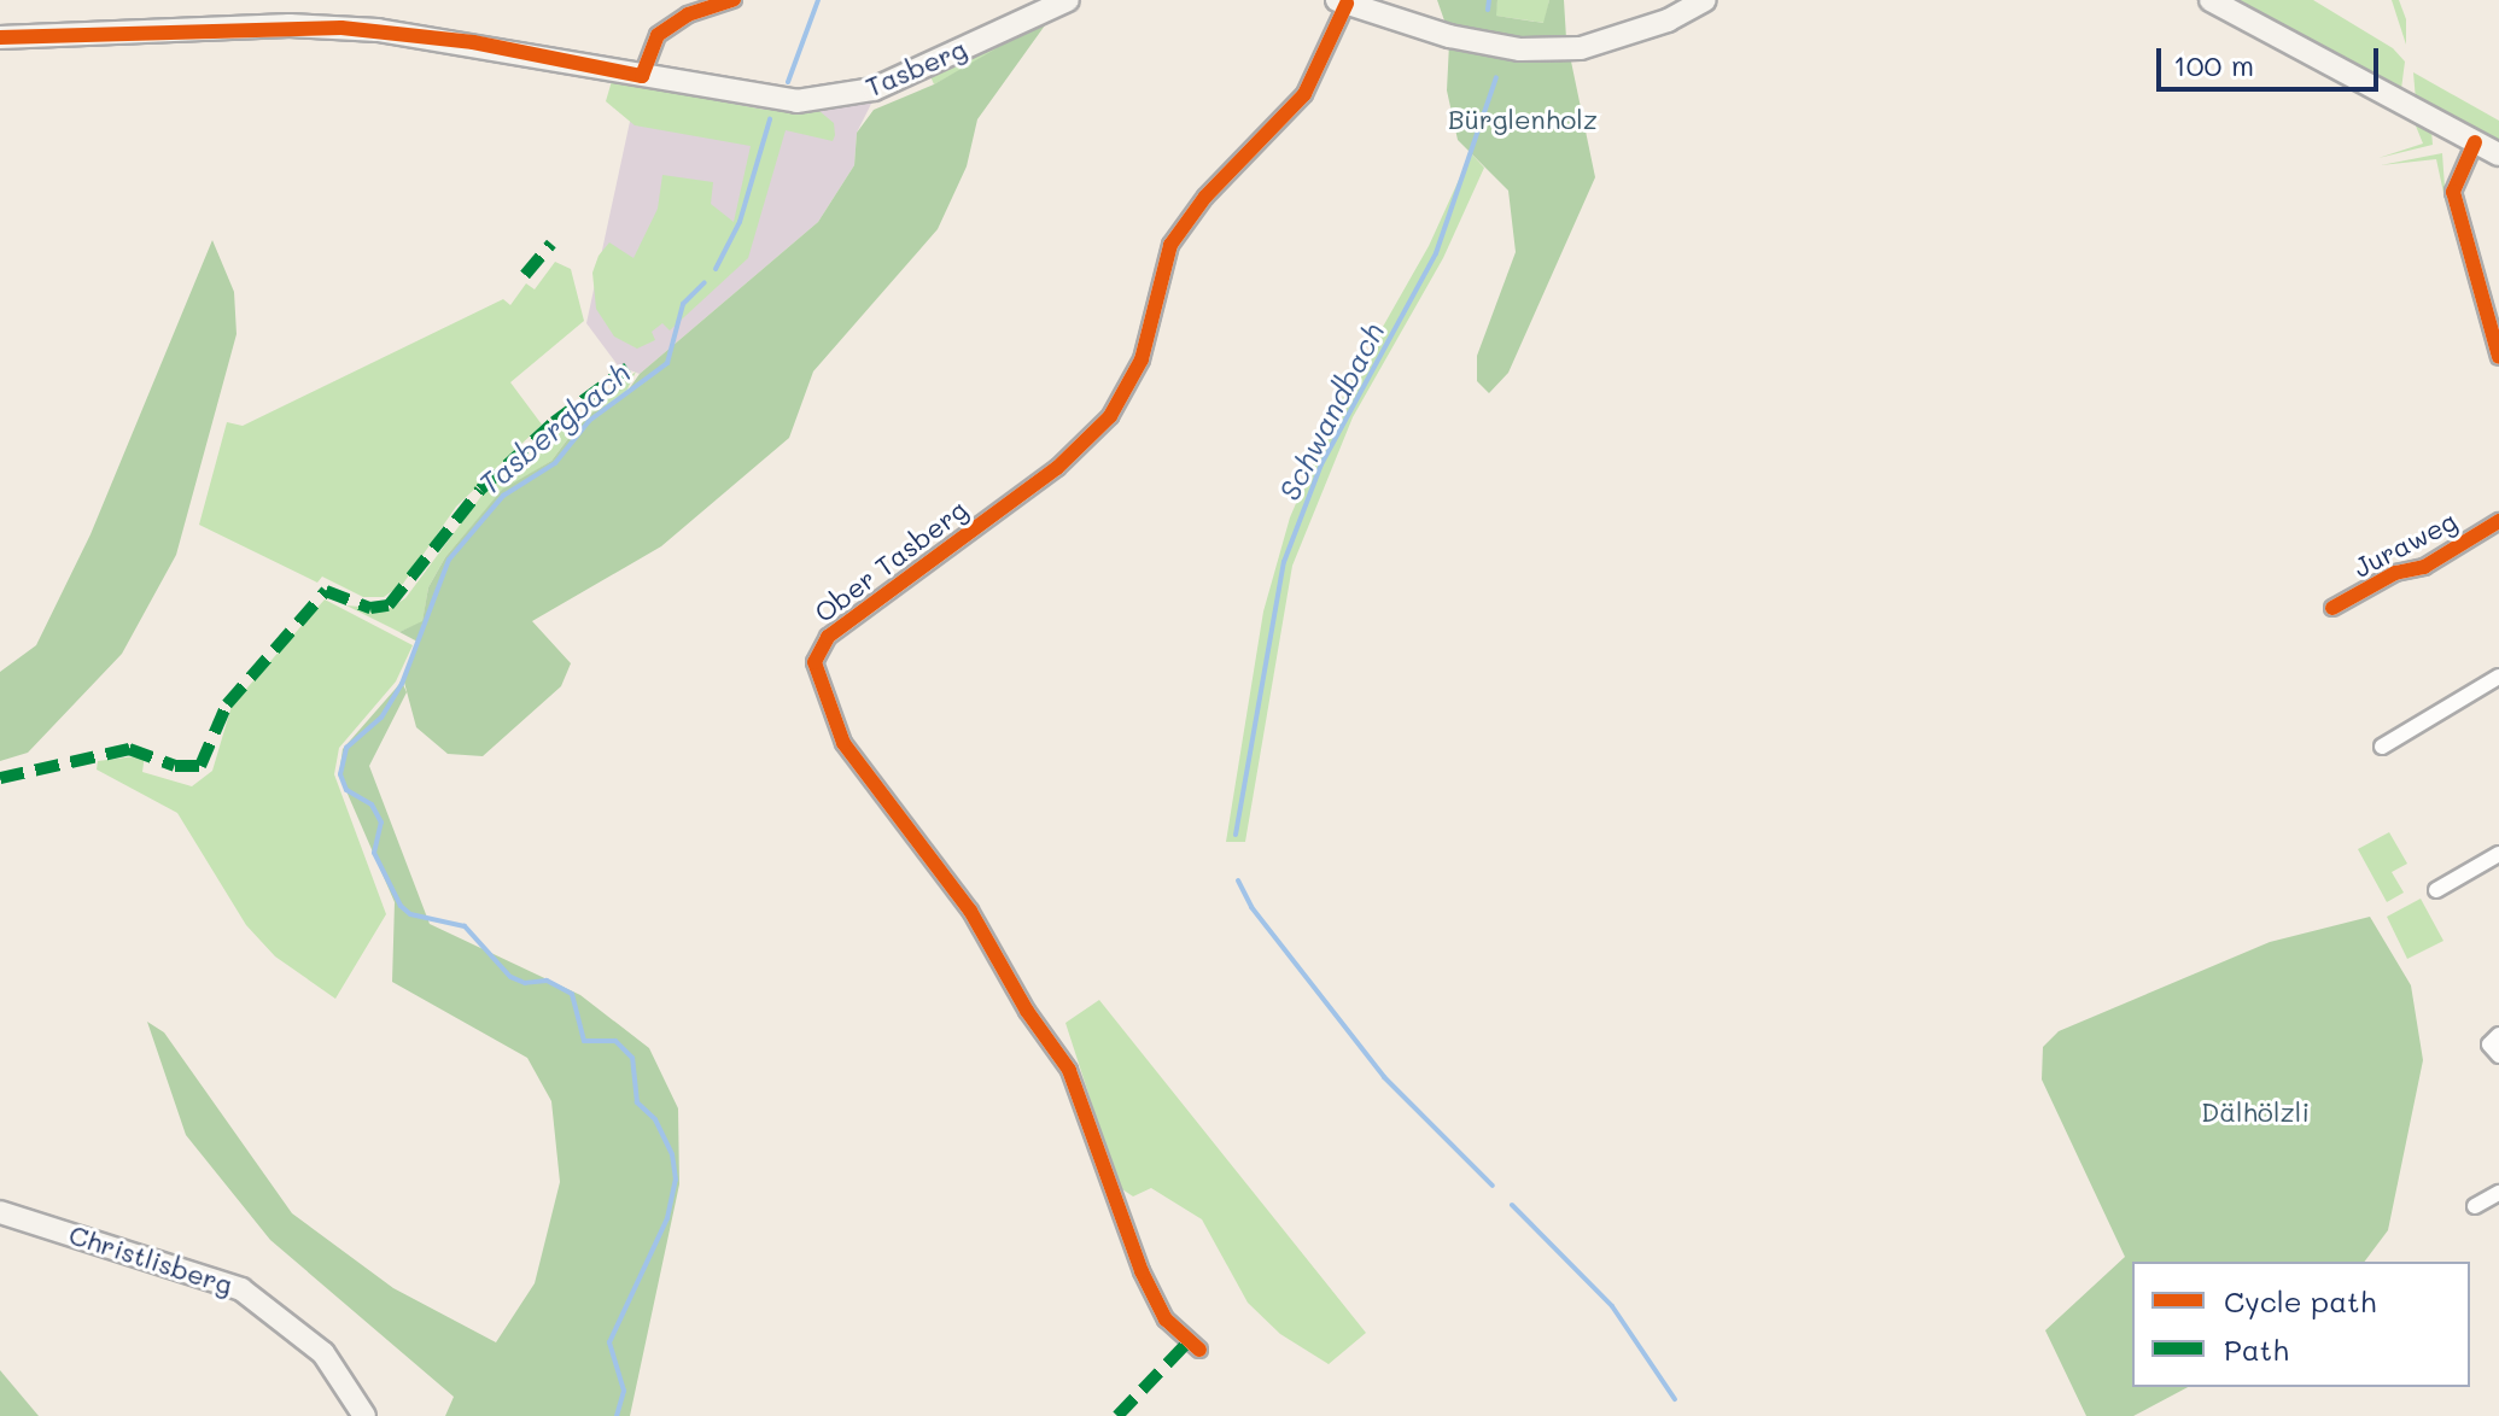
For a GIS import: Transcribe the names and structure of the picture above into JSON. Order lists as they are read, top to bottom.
{
  "streets": {
    "main road": ["Tasberg", "Christlisberg"],
    "street": ["Juraweg", "Ober Tasberg"]
  },
  "water": ["Schwandbach", "Tasbergbach"],
  "parks": ["Bürglenholz", "Dälhölzli"],
  "legend": ["Cycle path", "Path"],
  "scale_bar": "100 m"
}
